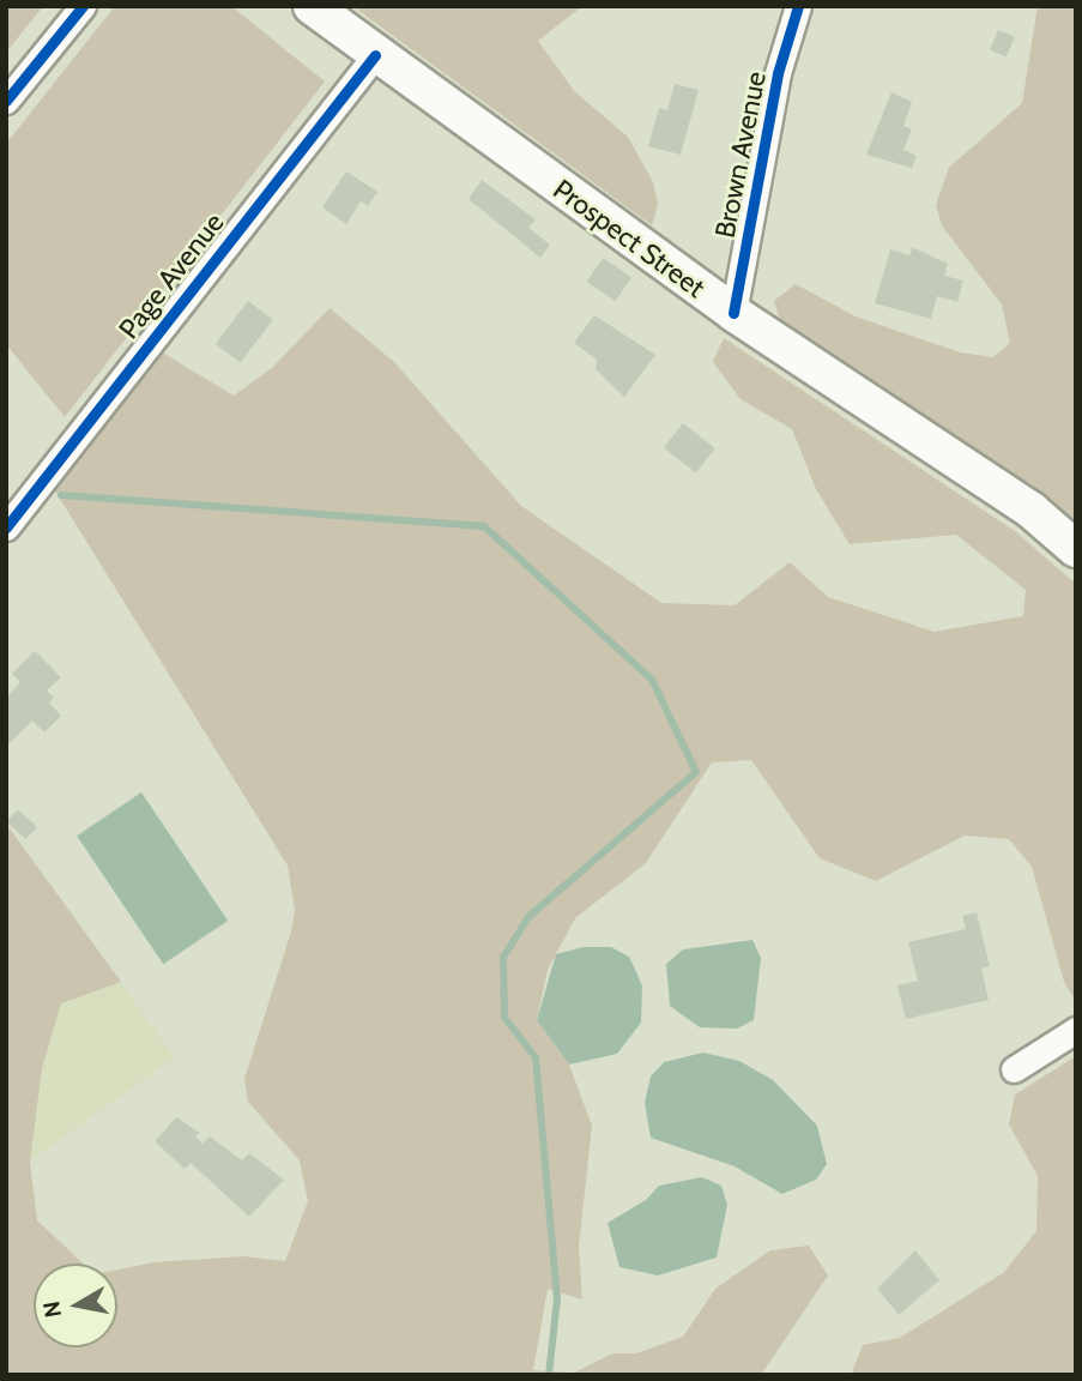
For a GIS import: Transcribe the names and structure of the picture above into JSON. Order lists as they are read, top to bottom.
{
  "streets": {
    "main road": ["Prospect Street"],
    "street": ["Brown Avenue", "Page Avenue"]
  },
  "crossings": [
    ["Brown Avenue", "Prospect Street"],
    ["Prospect Street", "Page Avenue"]
  ],
  "north": "left"
}
